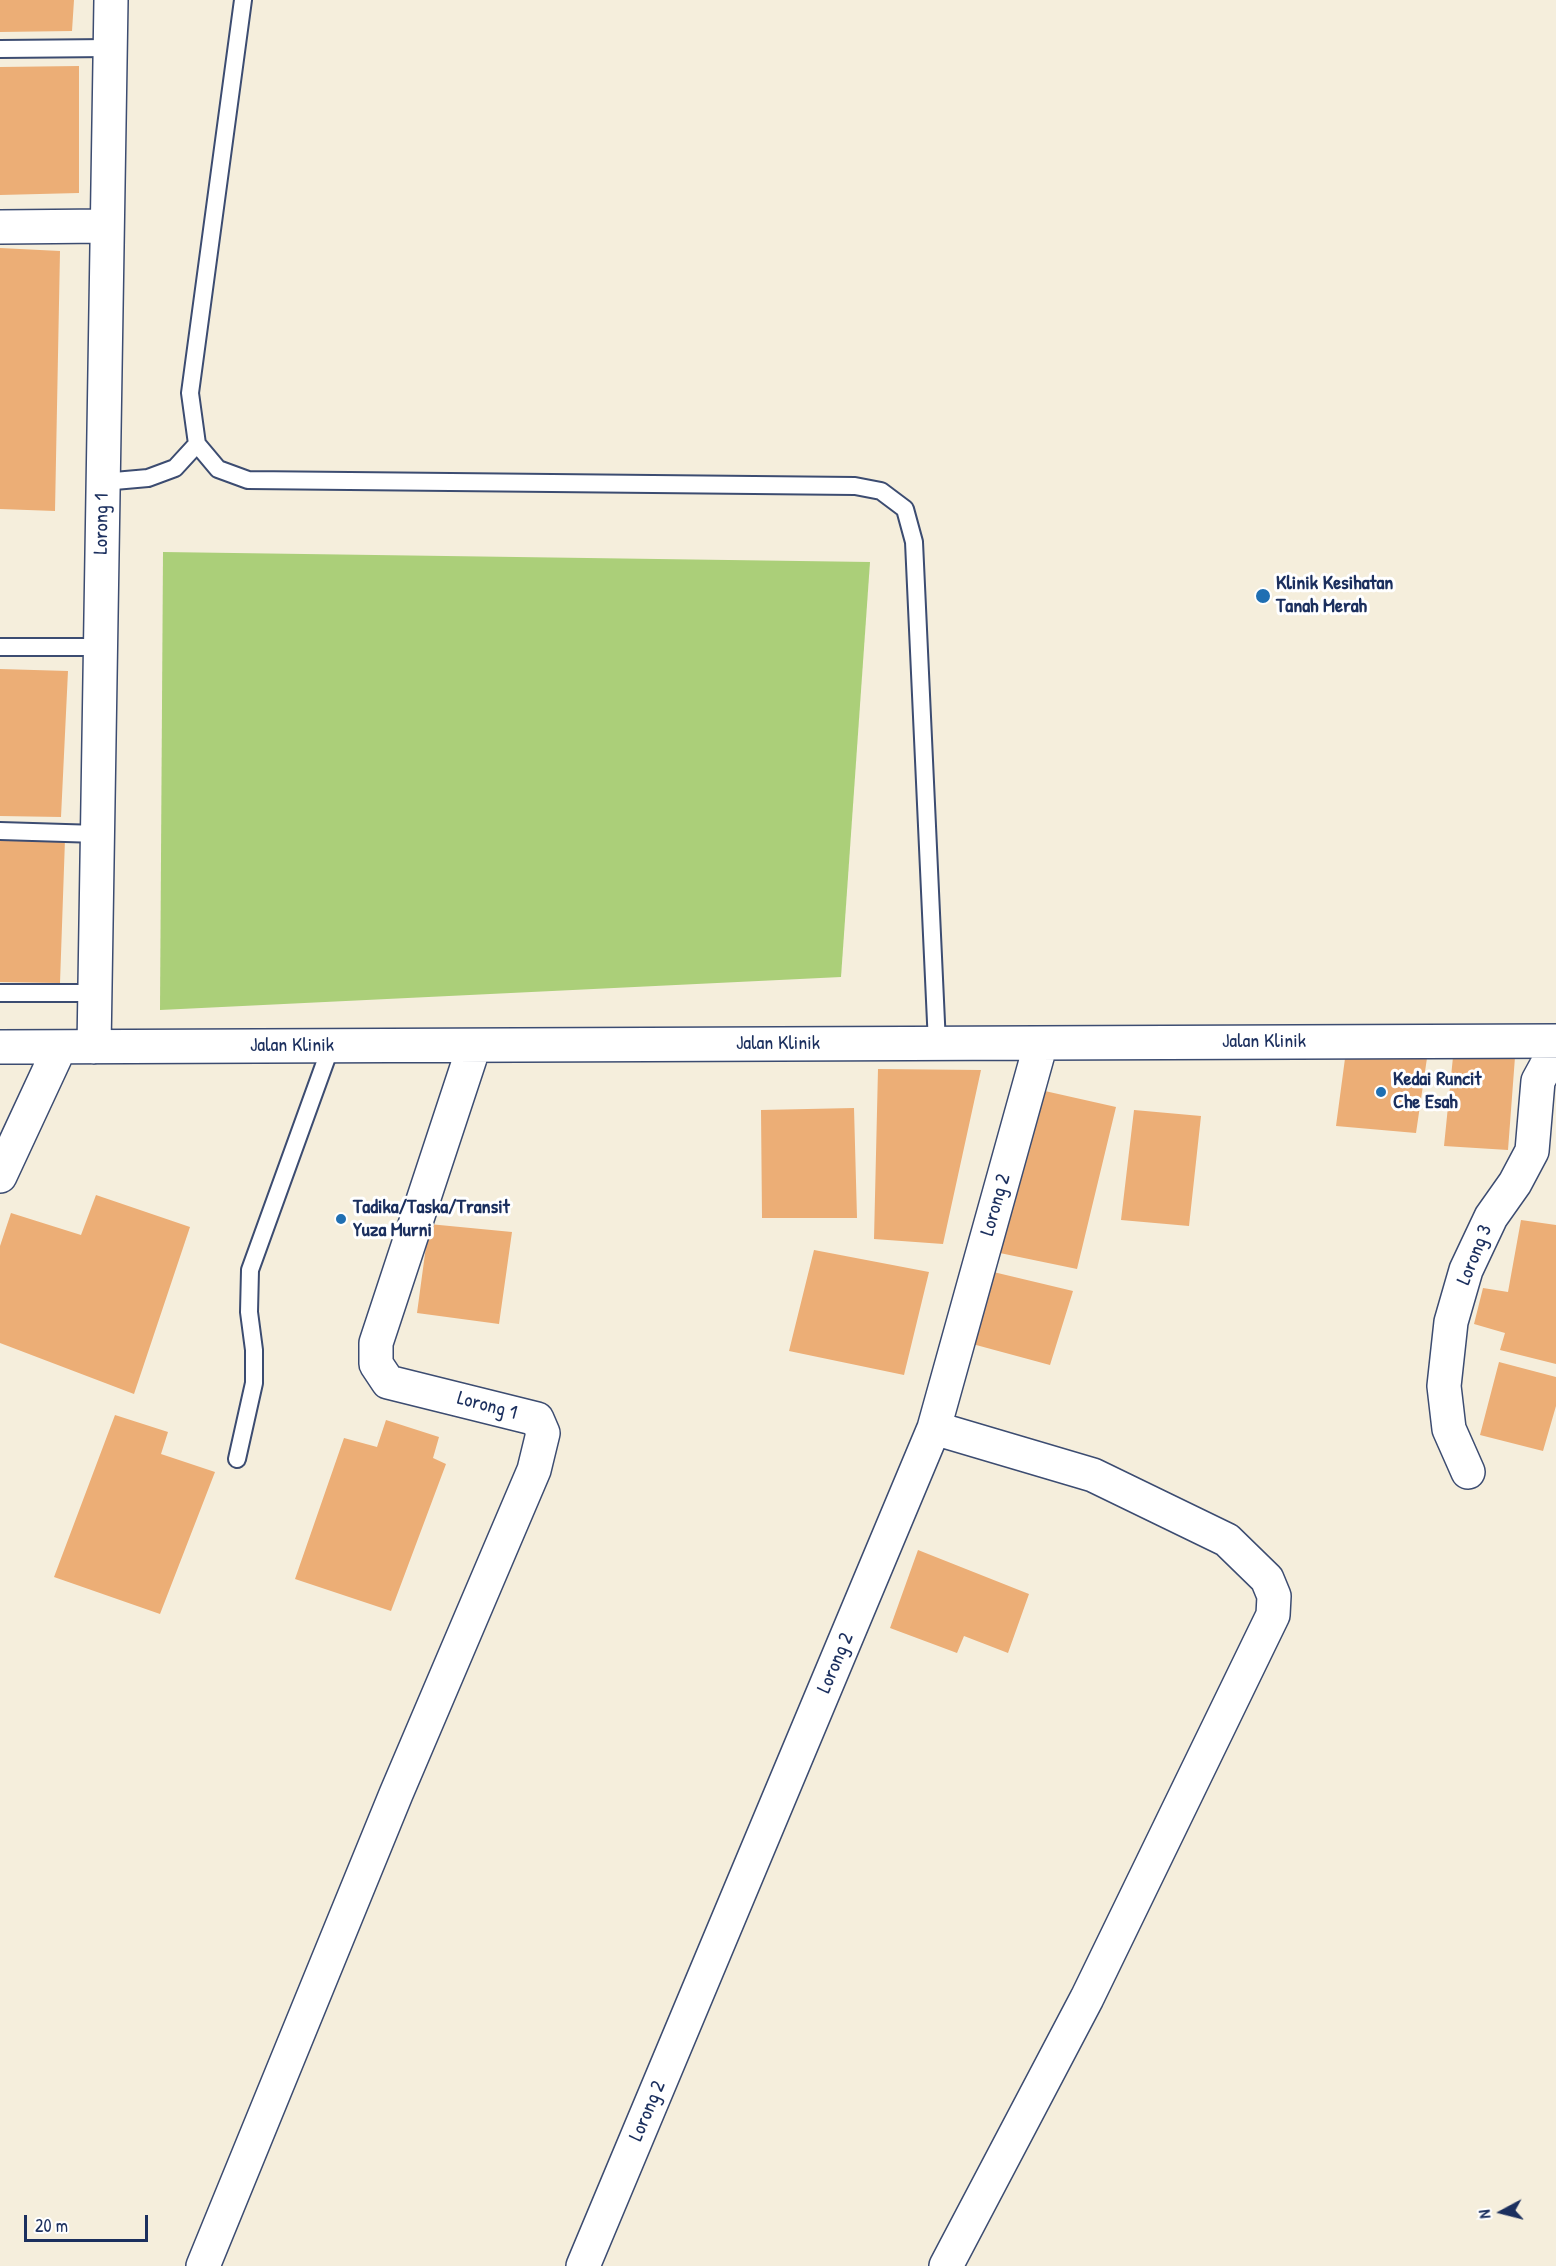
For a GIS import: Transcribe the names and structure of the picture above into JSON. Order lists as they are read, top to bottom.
{
  "streets": {
    "street": [
      "Lorong 1",
      "Jalan Klinik",
      "Lorong 2",
      "Lorong 3"
    ]
  },
  "crossings": [
    ["Lorong 1", "Jalan Klinik"],
    ["Jalan Klinik", "Lorong 2"]
  ],
  "places": ["Klinik Kesihatan Tanah Merah", "Kedai Runcit Che Esah", "Tadika/Taska/Transit Yuza Murni"],
  "scale_bar": "20 m",
  "north": "left"
}
